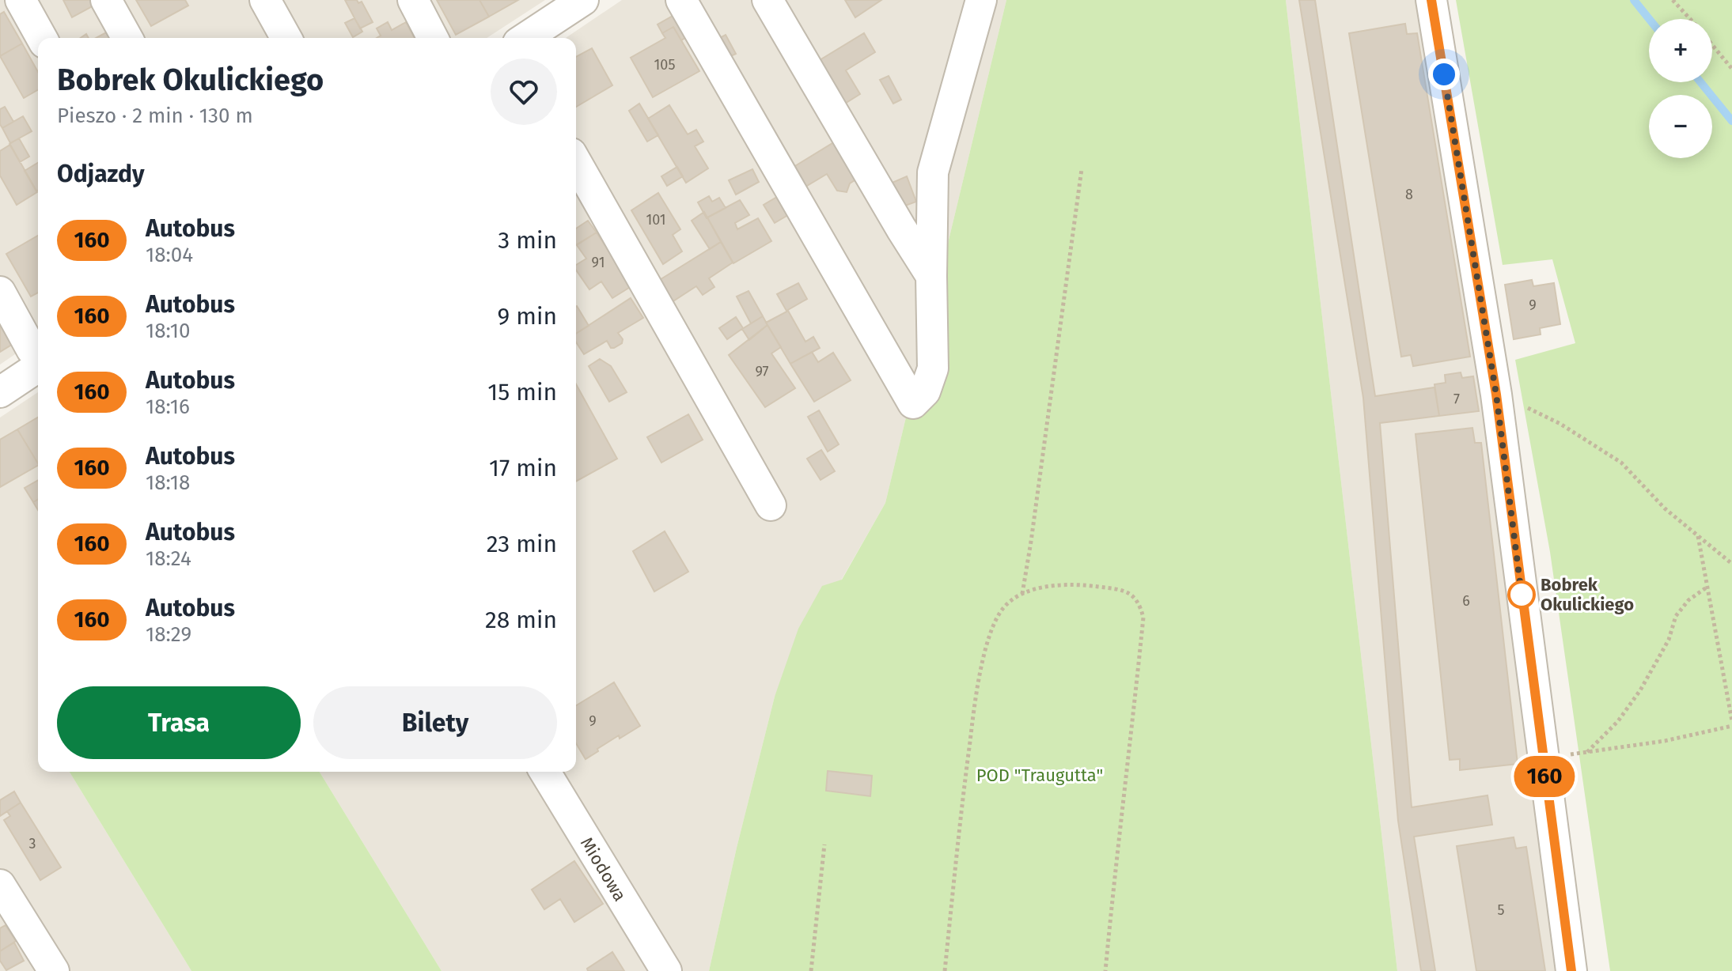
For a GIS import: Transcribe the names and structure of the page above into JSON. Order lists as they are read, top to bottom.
{
  "streets": {
    "street": ["Miodowa"]
  },
  "parks": ["POD \"Traugutta\""],
  "places": ["Bobrek Okulickiego"],
  "lines": ["bus line 160"],
  "house_numbers": [
    "105",
    "8",
    "101",
    "91",
    "9",
    "97",
    "7",
    "6",
    "9",
    "3",
    "5"
  ],
  "page": {
    "on_map": "160",
    "map_buttons": ["+", "−"],
    "heading": [
      ["Bobrek Okulickiego", "Pieszo · 2 min · 130 m"],
      "Odjazdy"
    ],
    "list": [
      {
        "mark": "160",
        "name": "Autobus",
        "note": "18:04",
        "value": "3 min"
      },
      {
        "mark": "160",
        "name": "Autobus",
        "note": "18:10",
        "value": "9 min"
      },
      {
        "mark": "160",
        "name": "Autobus",
        "note": "18:16",
        "value": "15 min"
      },
      {
        "mark": "160",
        "name": "Autobus",
        "note": "18:18",
        "value": "17 min"
      },
      {
        "mark": "160",
        "name": "Autobus",
        "note": "18:24",
        "value": "23 min"
      },
      {
        "mark": "160",
        "name": "Autobus",
        "note": "18:29",
        "value": "28 min"
      }
    ],
    "buttons": ["Trasa", "Bilety"]
  }
}
